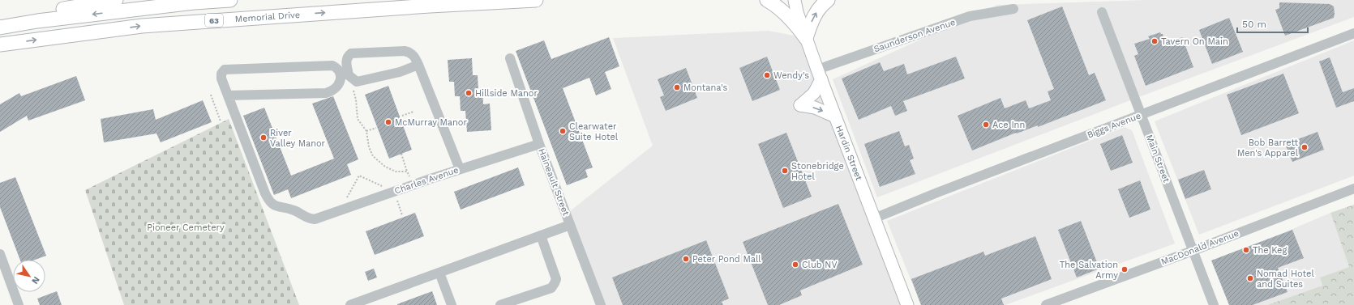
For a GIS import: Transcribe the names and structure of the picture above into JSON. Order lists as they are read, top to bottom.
{
  "streets": {
    "highway": ["Memorial Drive", "63"],
    "main road": ["Hardin Street"],
    "street": [
      "Saunderson Avenue",
      "Biggs Avenue",
      "Main Street",
      "Charles Avenue",
      "Haineault Street",
      "MacDonald Avenue"
    ]
  },
  "crossings": [
    ["Saunderson Avenue", "Hardin Street"],
    ["Biggs Avenue", "Hardin Street"],
    ["Biggs Avenue", "Main Street"],
    ["Main Street", "MacDonald Avenue"],
    ["Charles Avenue", "Haineault Street"]
  ],
  "parks": ["Pioneer Cemetery"],
  "places": [
    "Tavern On Main",
    "Wendy's",
    "Montana's",
    "Hillside Manor",
    "McMurray Manor",
    "Ace Inn",
    "Clearwater Suite Hotel",
    "River Valley Manor",
    "Bob Barrett Men's Apparel",
    "Stonebridge Hotel",
    "The Keg",
    "Peter Pond Mall",
    "Club NV",
    "The Salvation Army",
    "Nomad Hotel and Suites"
  ],
  "scale_bar": "50 m",
  "north": "bottom right"
}
